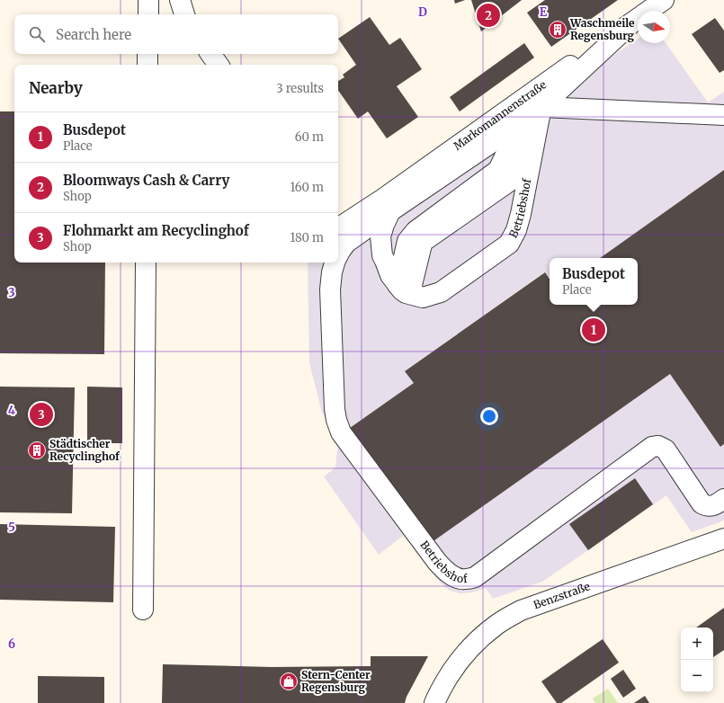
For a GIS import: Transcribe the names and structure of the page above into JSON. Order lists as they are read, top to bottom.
{
  "streets": {
    "street": ["Markomannenstraße", "Betriebshof", "Benzstraße"]
  },
  "crossings": [
    ["Markomannenstraße", "Betriebshof"]
  ],
  "places": {
    "building": ["Waschmeile Regensburg", "Städtischer Recyclinghof"],
    "shop": ["Stern-Center Regensburg"]
  },
  "north": "right",
  "page": {
    "pins": ["2", "1", "3"],
    "search": "Search here",
    "heading": ["Nearby", "3 results"],
    "list": [
      {
        "mark": "1",
        "name": "Busdepot",
        "note": "Place",
        "value": "60 m"
      },
      {
        "mark": "2",
        "name": "Bloomways Cash & Carry",
        "note": "Shop",
        "value": "160 m"
      },
      {
        "mark": "3",
        "name": "Flohmarkt am Recyclinghof",
        "note": "Shop",
        "value": "180 m"
      }
    ],
    "popup": ["Busdepot", "Place"],
    "map_buttons": ["+", "−"]
  },
  "grid": {
    "columns": ["D", "E"],
    "rows": [
      "3",
      "4",
      "5",
      "6"
    ]
  }
}
